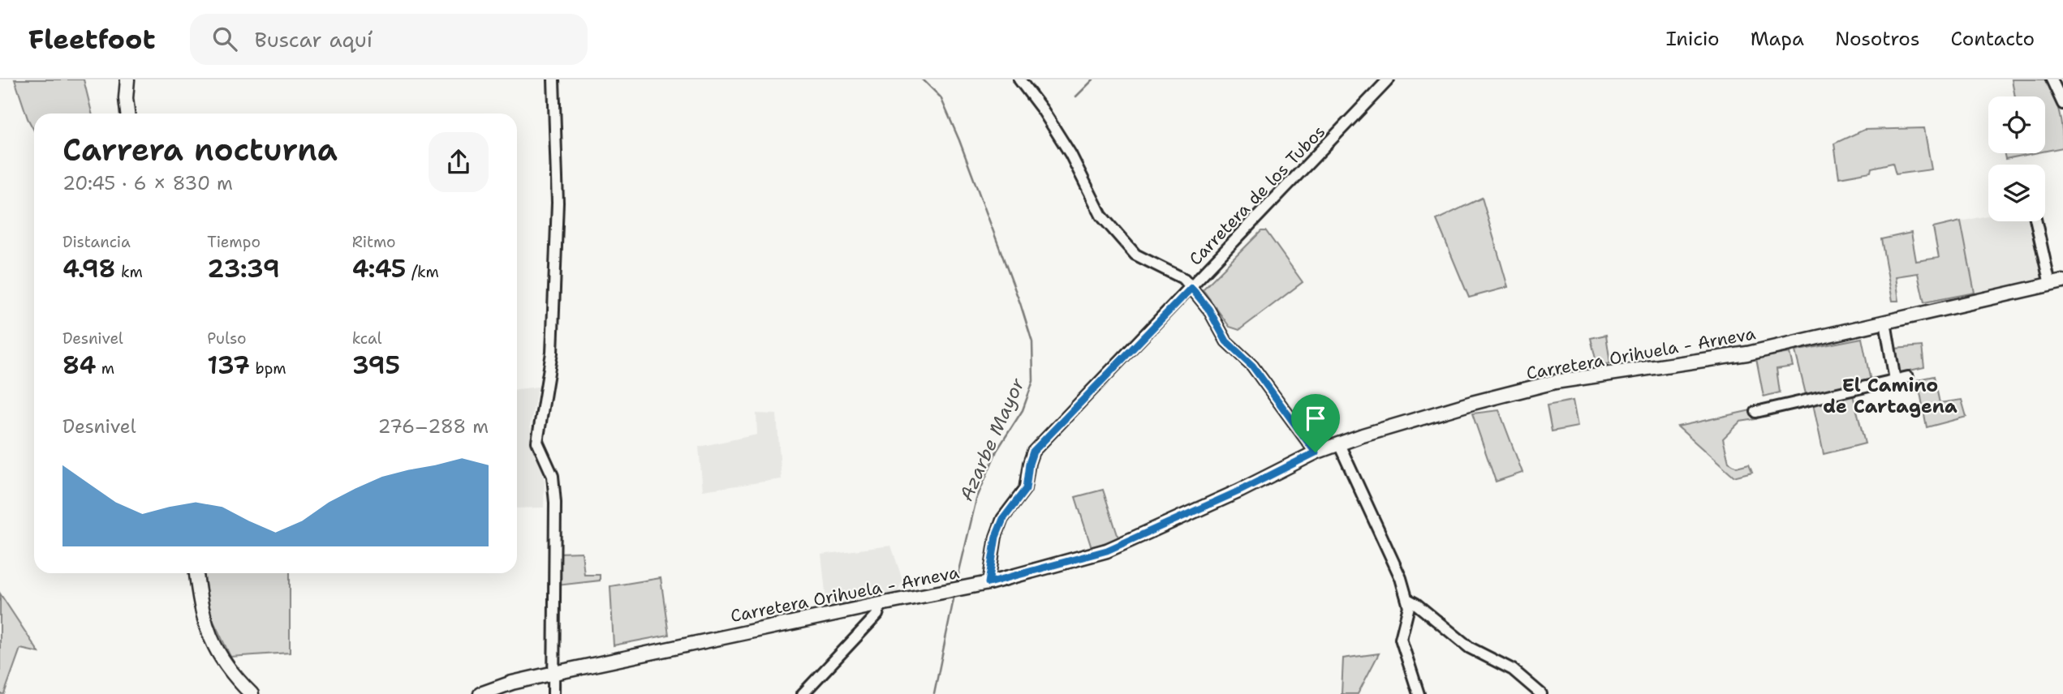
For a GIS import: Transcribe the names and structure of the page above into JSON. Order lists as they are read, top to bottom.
{
  "streets": {
    "main road": ["Carretera Orihuela - Arneva"],
    "street": ["Carretera de los Tubos"]
  },
  "crossings": [
    ["Carretera de los Tubos", "Carretera Orihuela - Arneva"]
  ],
  "districts": ["El Camino de Cartagena"],
  "water": ["Azarbe Mayor"],
  "page": {
    "header": "Fleetfoot",
    "search": "Buscar aquí",
    "nav": [
      "Inicio",
      "Mapa",
      "Nosotros",
      "Contacto"
    ],
    "heading": ["Carrera nocturna", "20:45 · 6 × 830 m"],
    "stats": [
      ["Distancia", "4.98 km"],
      ["Tiempo", "23:39"],
      ["Ritmo", "4:45 /km"],
      ["Desnivel", "84 m"],
      ["Pulso", "137 bpm"],
      ["kcal", "395"]
    ],
    "chart": ["Desnivel", "276–288 m"]
  }
}
